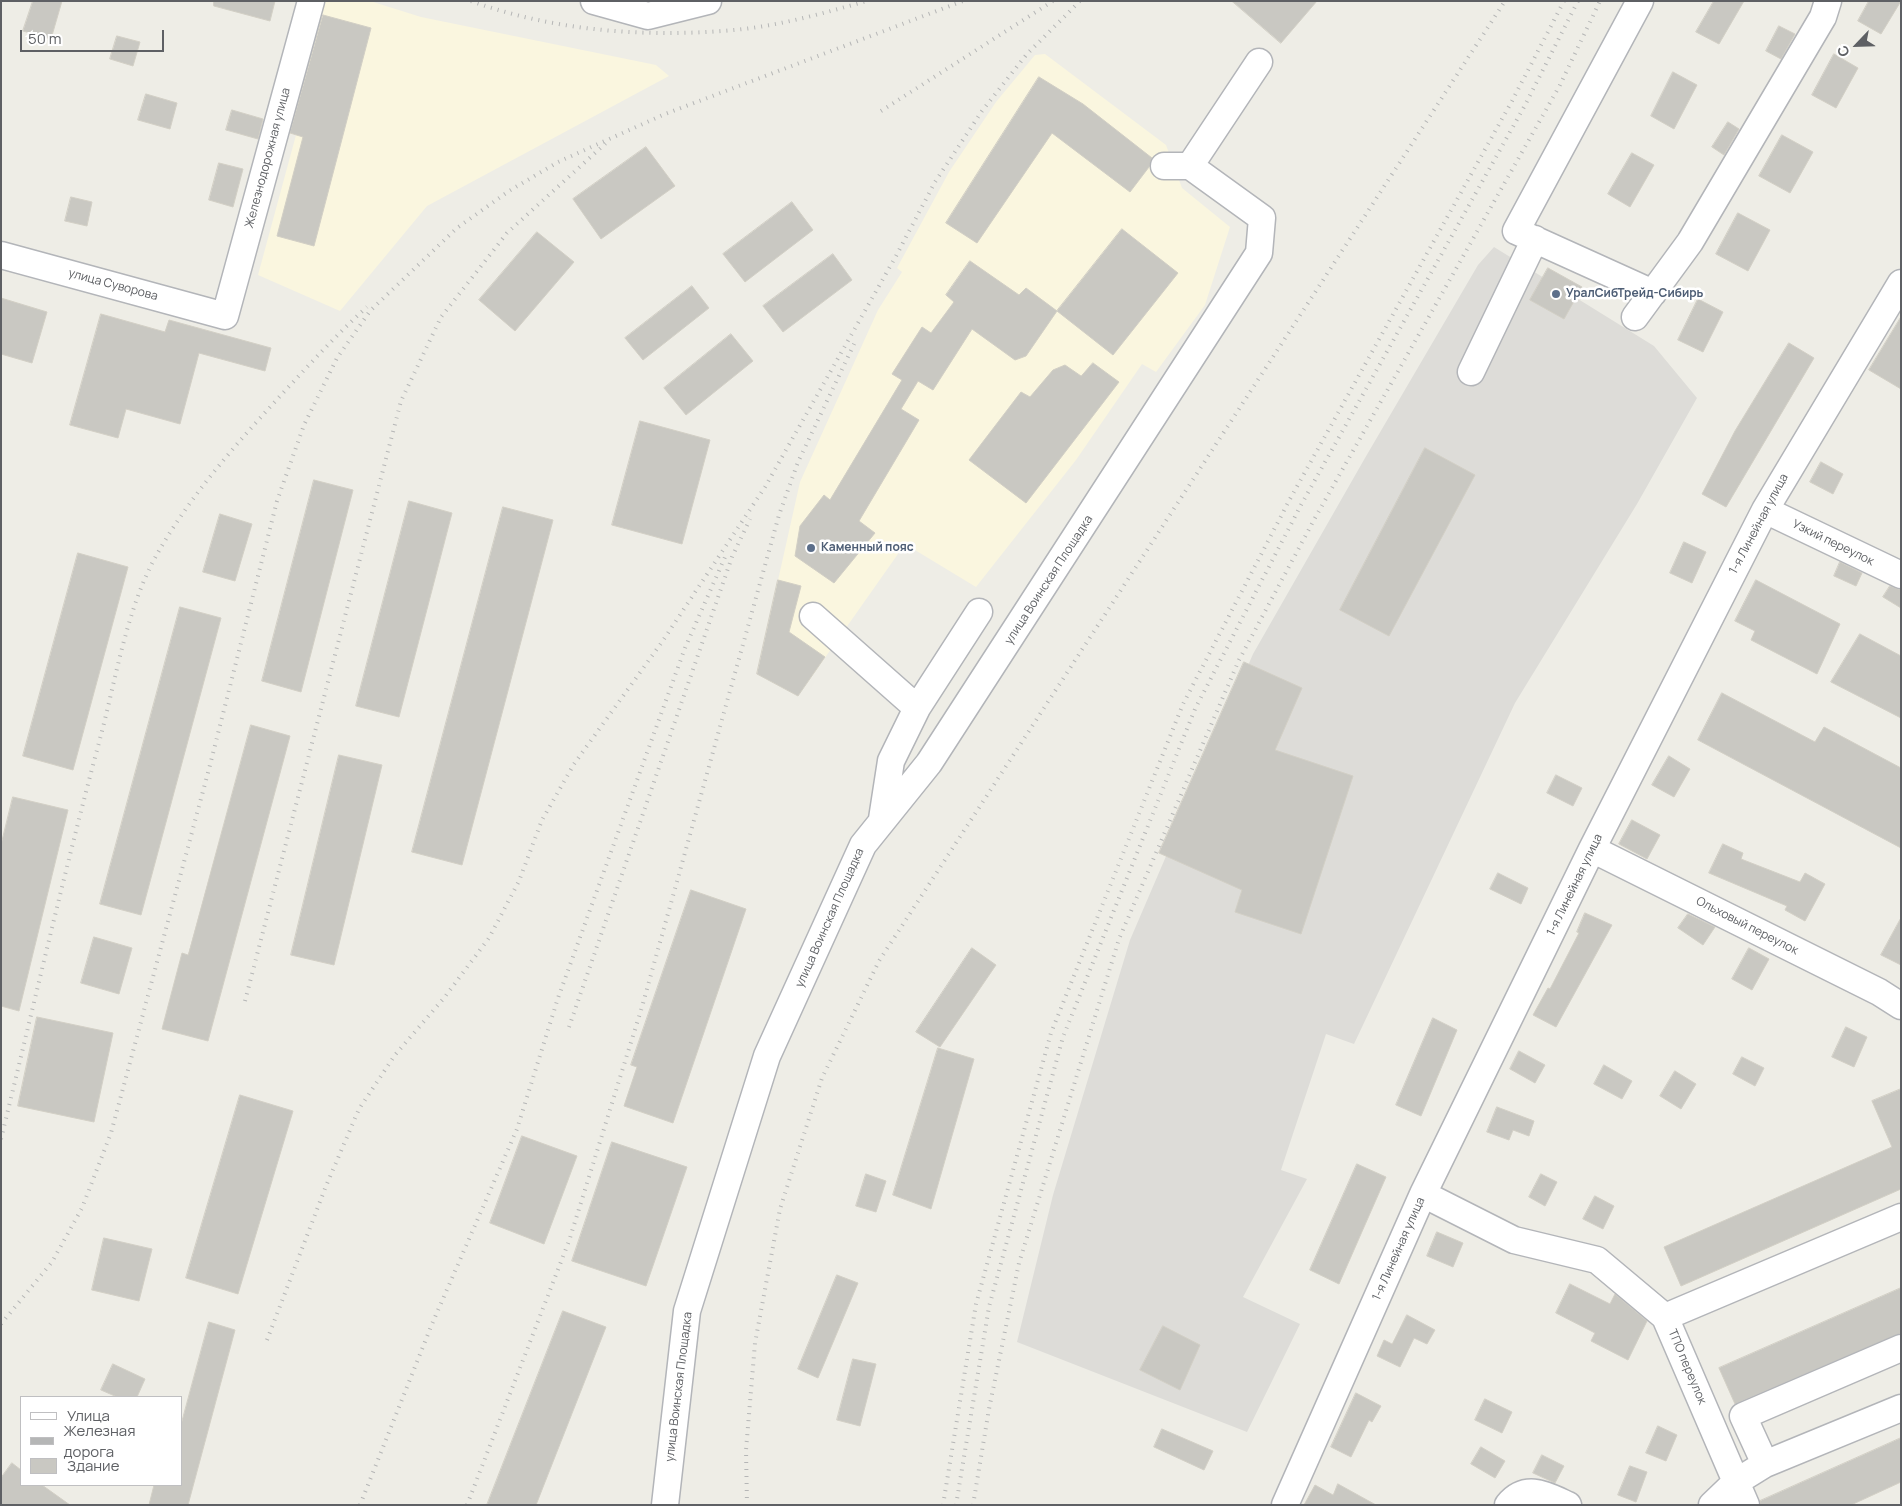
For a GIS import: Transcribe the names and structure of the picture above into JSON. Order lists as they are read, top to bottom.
{
  "streets": {
    "street": [
      "Железнодорожная улица",
      "улица Суворова",
      "1-я Линейная улица",
      "Узкий переулок",
      "улица Воинская Площадка",
      "Ольховый переулок",
      "ТПО переулок"
    ]
  },
  "crossings": [
    ["Железнодорожная улица", "улица Суворова"],
    ["1-я Линейная улица", "Узкий переулок"],
    ["1-я Линейная улица", "Ольховый переулок"],
    ["1-я Линейная улица", "ТПО переулок"]
  ],
  "places": ["УралСибТрейд-Сибирь", "Каменный пояс"],
  "legend": ["Улица", "Железная дорога", "Здание"],
  "scale_bar": "50 m",
  "north": "bottom left"
}
